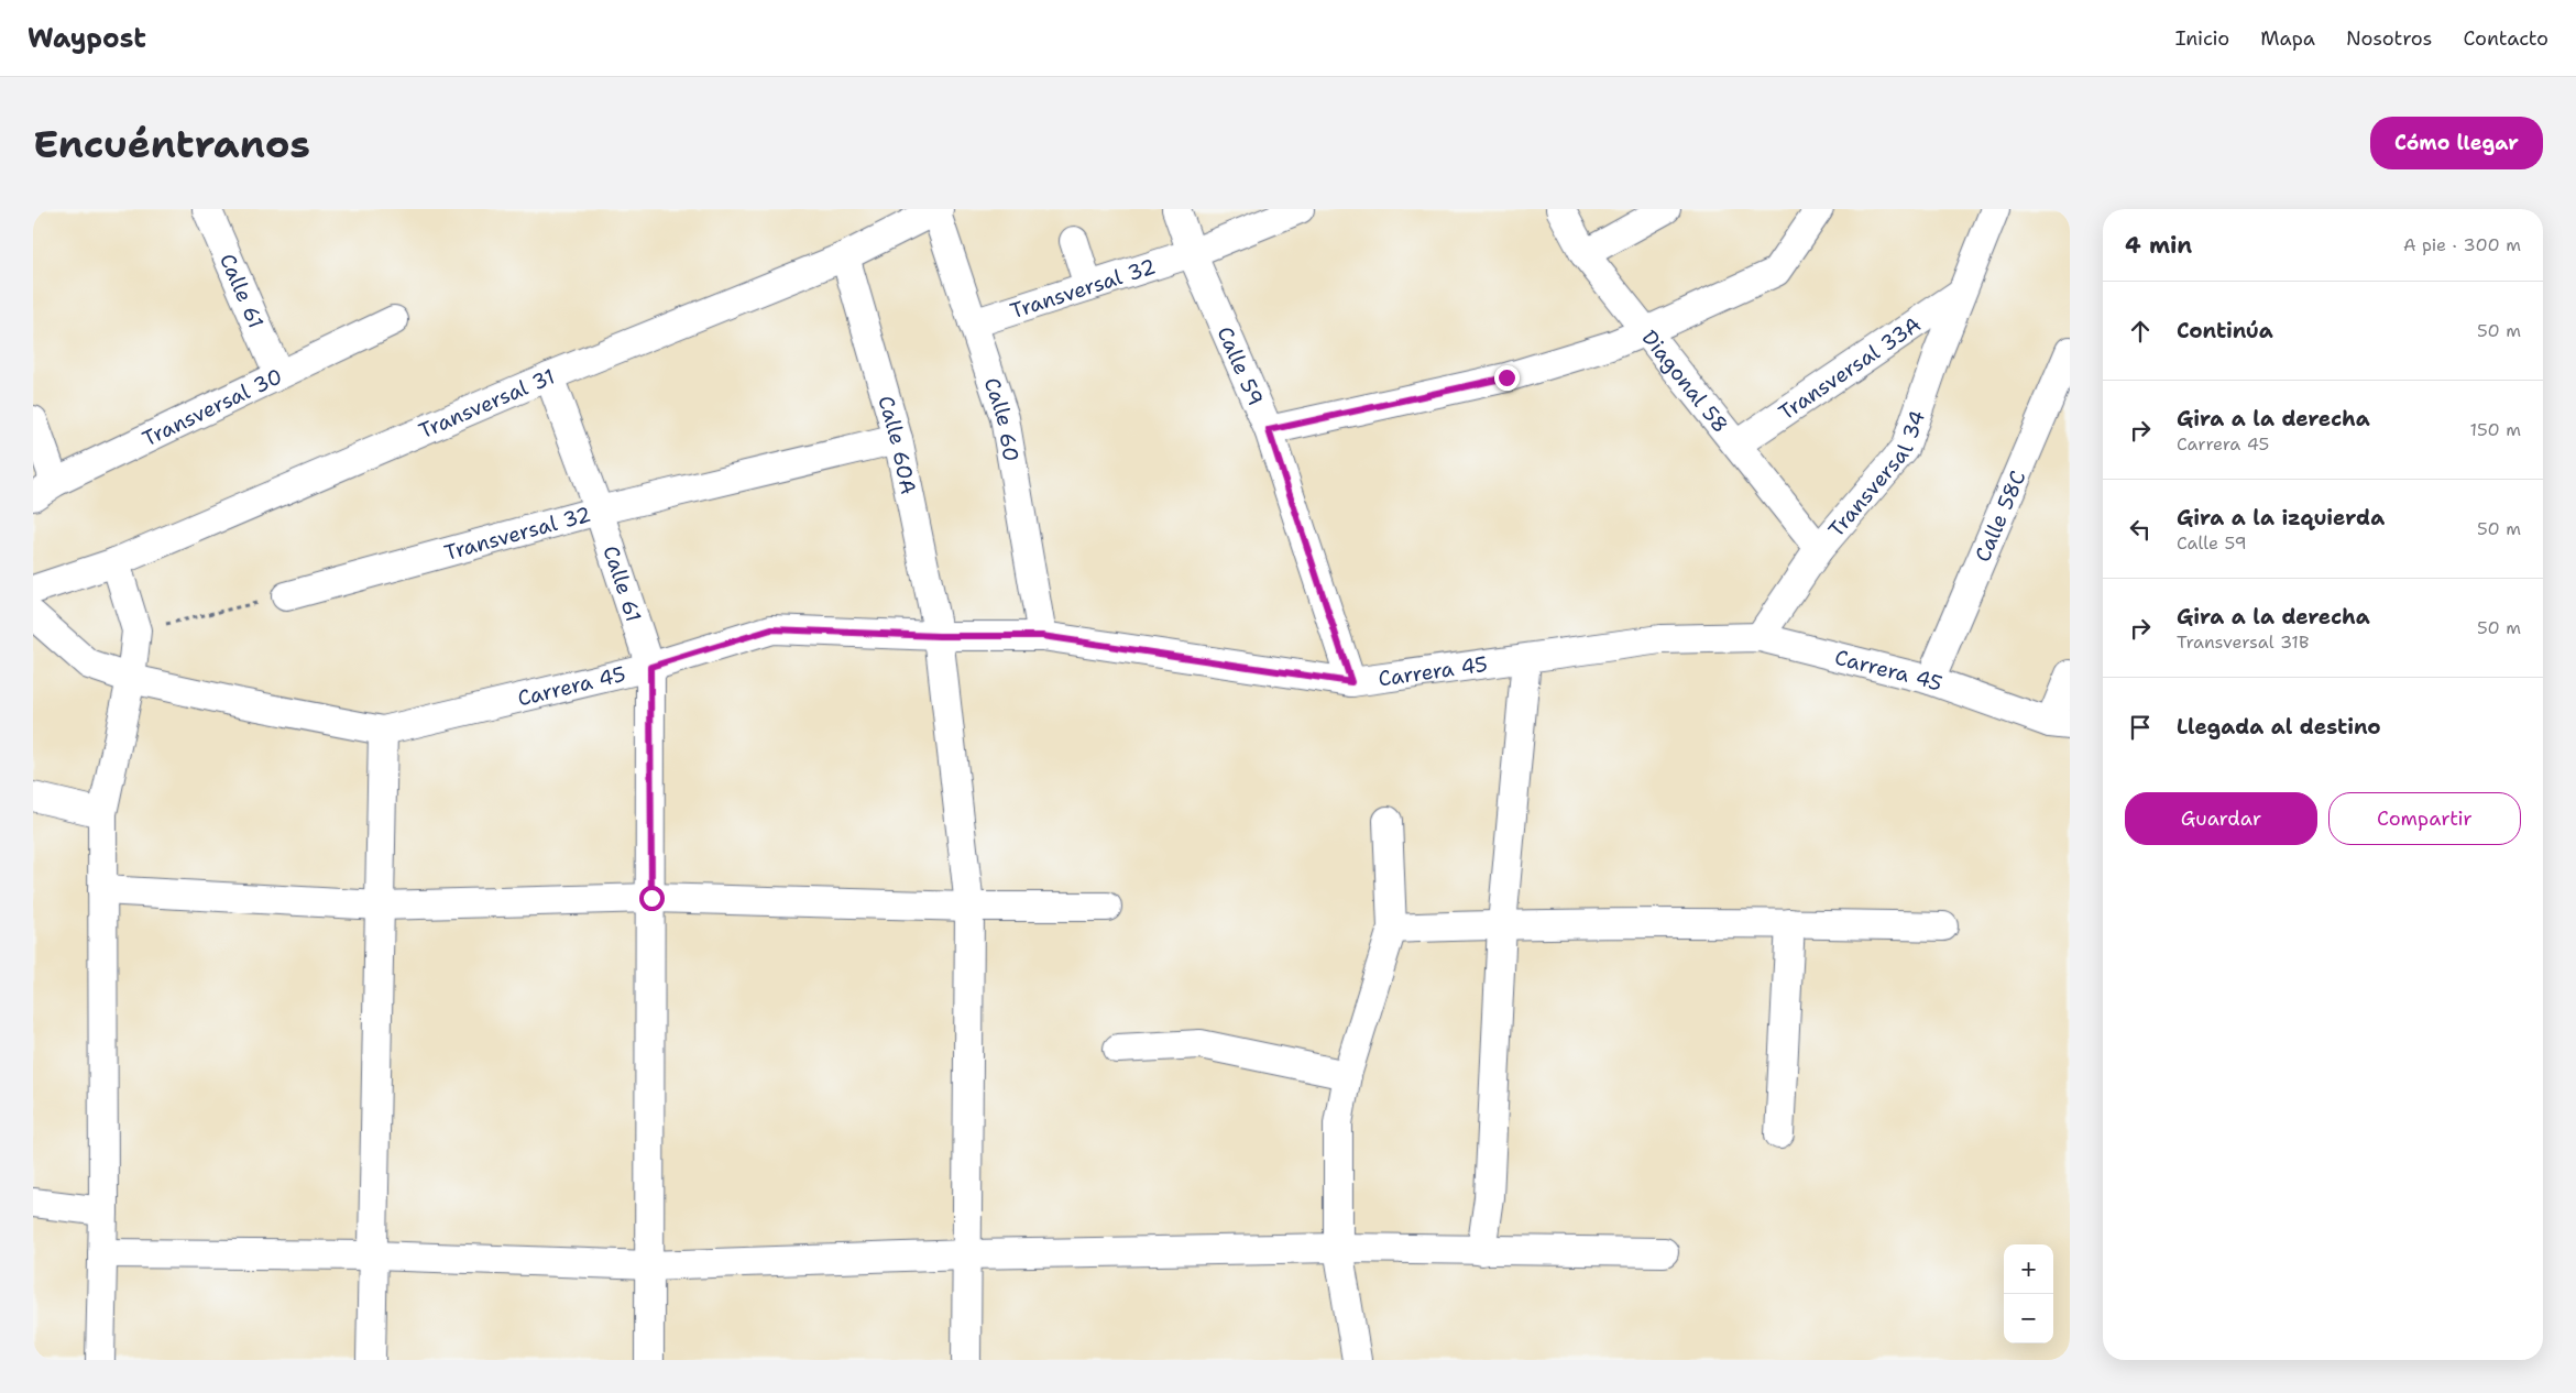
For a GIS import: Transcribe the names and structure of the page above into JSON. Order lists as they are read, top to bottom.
{
  "streets": {
    "street": [
      "Transversal 32",
      "Calle 61",
      "Calle 59",
      "Transversal 33A",
      "Diagonal 58",
      "Transversal 31",
      "Transversal 30",
      "Calle 60",
      "Calle 60A",
      "Transversal 34",
      "Calle 58C",
      "Carrera 45"
    ]
  },
  "crossings": [
    ["Transversal 32", "Calle 61"],
    ["Transversal 32", "Calle 59"],
    ["Transversal 32", "Calle 60"],
    ["Transversal 32", "Calle 60A"],
    ["Calle 61", "Transversal 31"],
    ["Calle 61", "Transversal 30"],
    ["Calle 61", "Carrera 45"],
    ["Calle 59", "Carrera 45"],
    ["Transversal 33A", "Diagonal 58"],
    ["Transversal 33A", "Transversal 34"],
    ["Diagonal 58", "Transversal 34"],
    ["Transversal 31", "Calle 60"],
    ["Transversal 31", "Calle 60A"],
    ["Calle 60", "Carrera 45"],
    ["Calle 60A", "Carrera 45"],
    ["Transversal 34", "Carrera 45"],
    ["Calle 58C", "Carrera 45"]
  ],
  "page": {
    "header": "Waypost",
    "nav": [
      "Inicio",
      "Mapa",
      "Nosotros",
      "Contacto"
    ],
    "buttons": [
      "Cómo llegar",
      ["Guardar", "Compartir"]
    ],
    "title": "Encuéntranos",
    "heading": ["4 min", "A pie · 300 m"],
    "list": [
      ["Continúa", "50 m"],
      ["Gira a la derecha", "Carrera 45", "150 m"],
      ["Gira a la izquierda", "Calle 59", "50 m"],
      ["Gira a la derecha", "Transversal 31B", "50 m"],
      "Llegada al destino"
    ],
    "map_buttons": ["+", "−"]
  }
}
